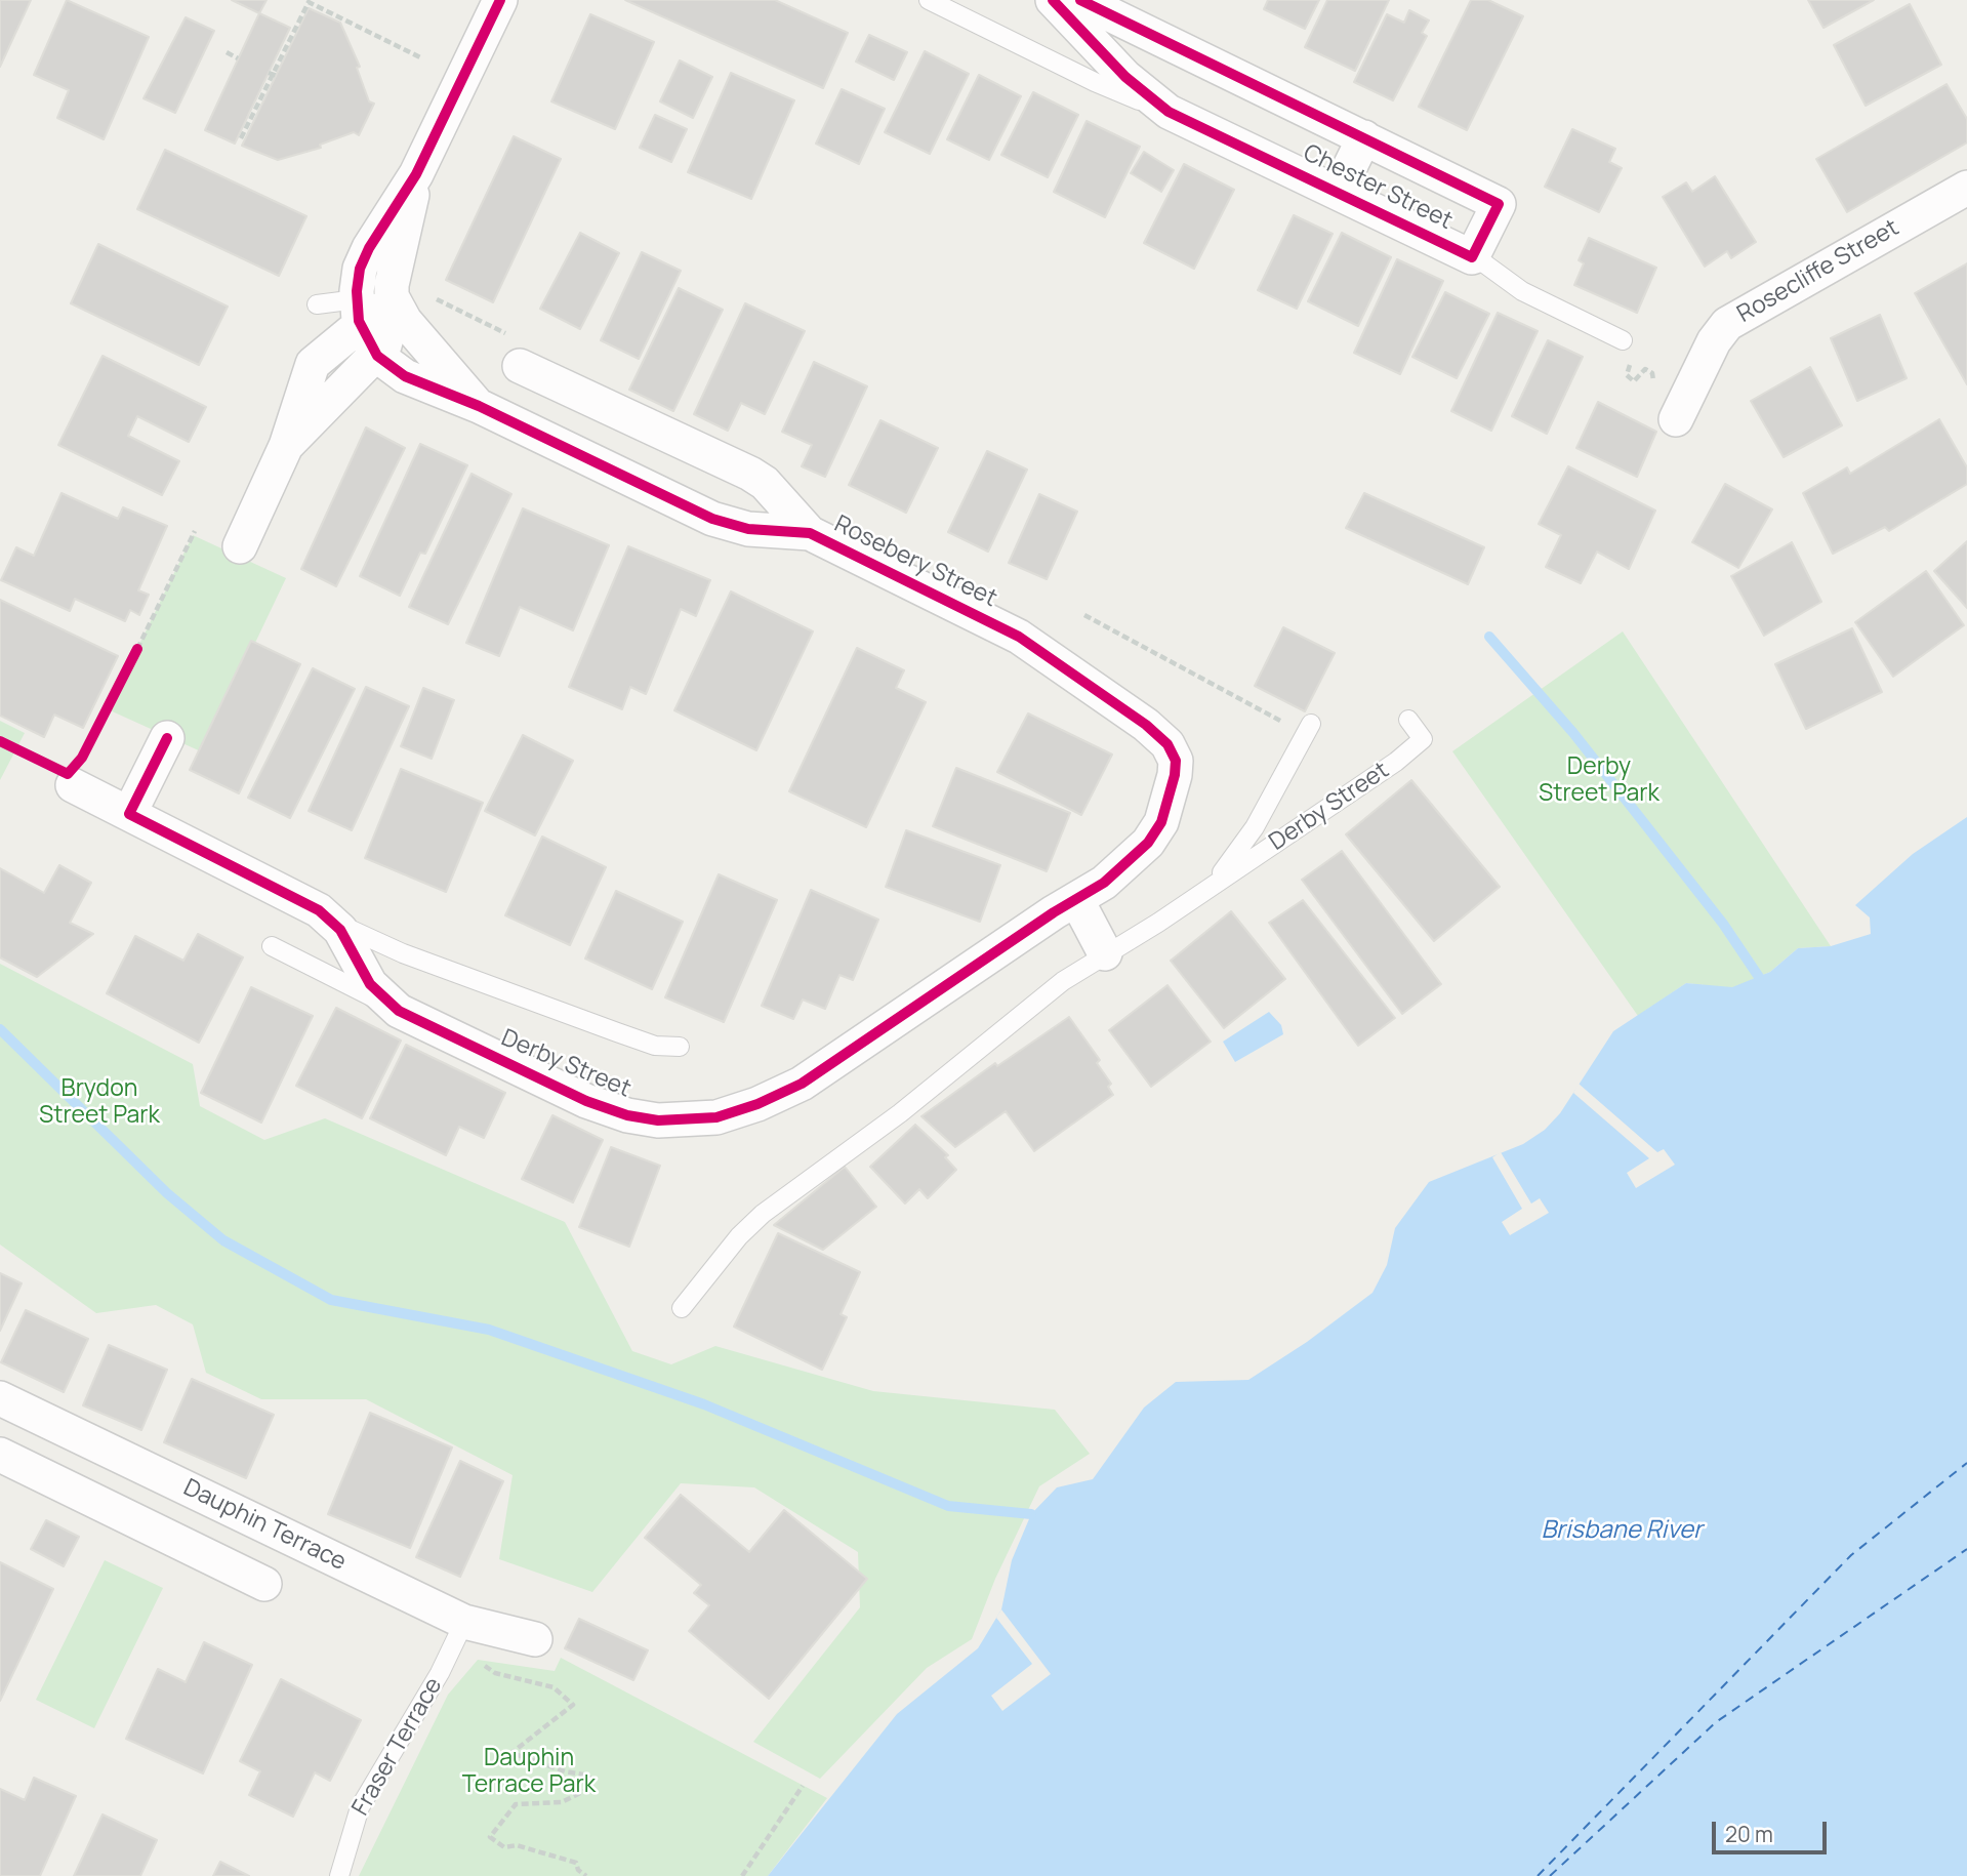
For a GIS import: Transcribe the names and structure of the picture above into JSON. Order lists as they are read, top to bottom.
{
  "streets": {
    "street": [
      "Chester Street",
      "Rosecliffe Street",
      "Rosebery Street",
      "Derby Street",
      "Dauphin Terrace"
    ],
    "lane": ["Fraser Terrace"]
  },
  "crossings": [
    ["Rosebery Street", "Derby Street"],
    ["Dauphin Terrace", "Fraser Terrace"]
  ],
  "water": ["Brisbane River"],
  "parks": ["Derby Street Park", "Brydon Street Park", "Dauphin Terrace Park"],
  "scale_bar": "20 m"
}
